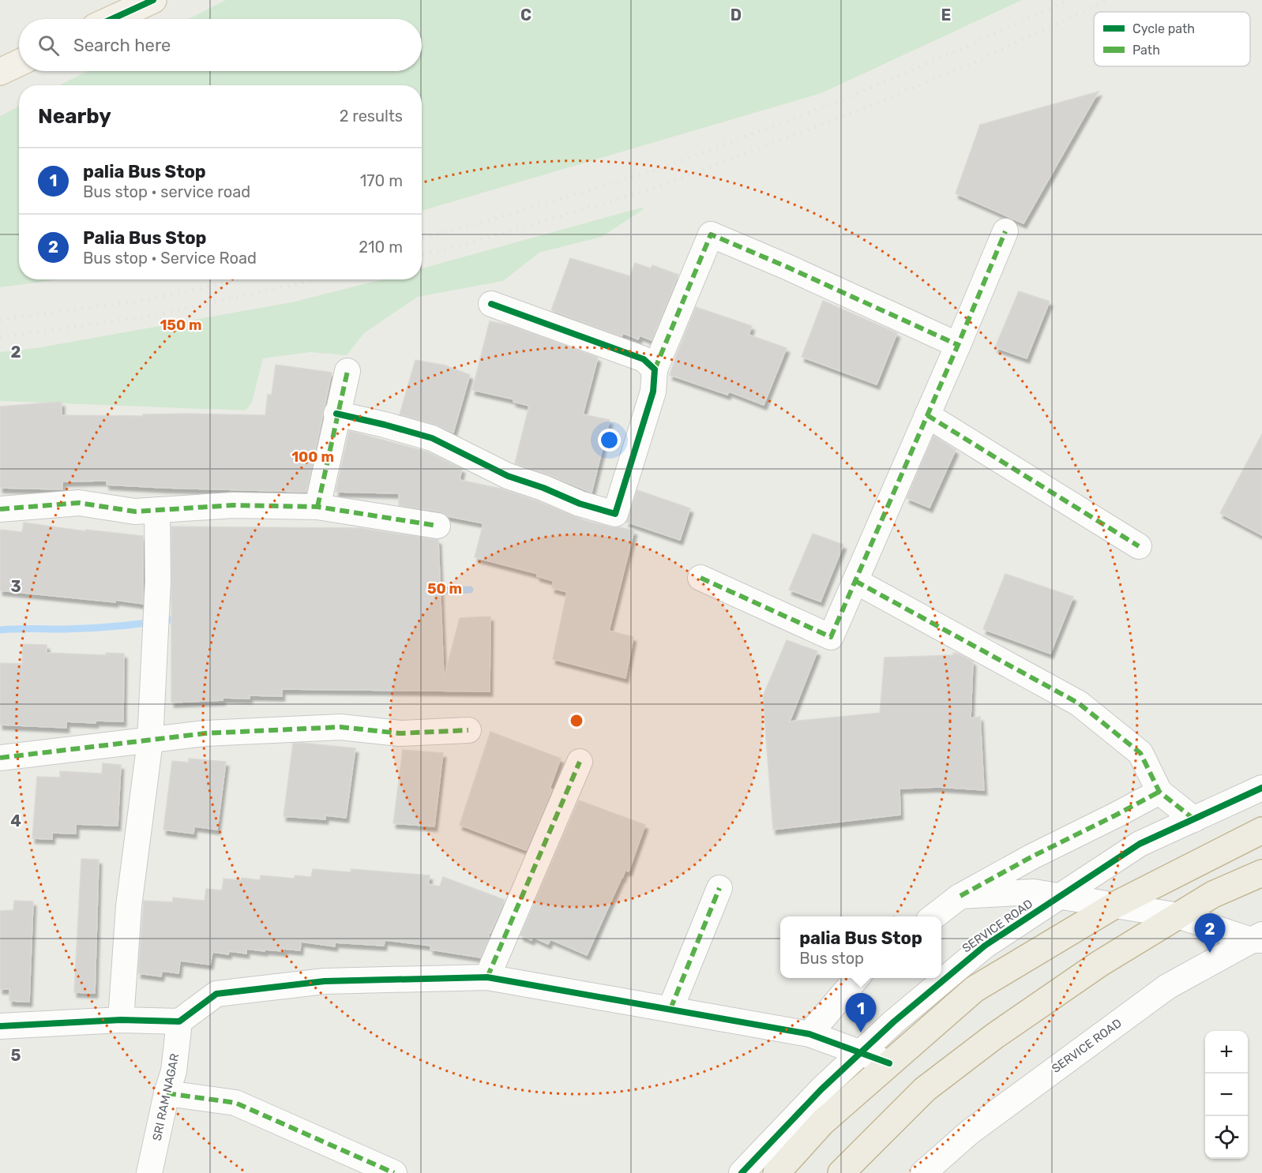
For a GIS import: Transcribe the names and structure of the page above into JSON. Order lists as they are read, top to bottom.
{
  "streets": {
    "street": ["SERVICE ROAD", "SRI RAM NAGAR"]
  },
  "legend": ["Cycle path", "Path"],
  "page": {
    "search": "Search here",
    "heading": ["Nearby", "2 results"],
    "list": [
      {
        "mark": "1",
        "name": "palia Bus Stop",
        "note": "Bus stop · service road",
        "value": "170 m"
      },
      {
        "mark": "2",
        "name": "Palia Bus Stop",
        "note": "Bus stop · Service Road",
        "value": "210 m"
      }
    ],
    "pins": ["2", "1"],
    "popup": ["palia Bus Stop", "Bus stop"],
    "map_buttons": ["+", "−"]
  },
  "grid": {
    "columns": ["C", "D", "E"],
    "rows": [
      "2",
      "3",
      "4",
      "5"
    ]
  },
  "rings": ["150 m", "100 m", "50 m"]
}
